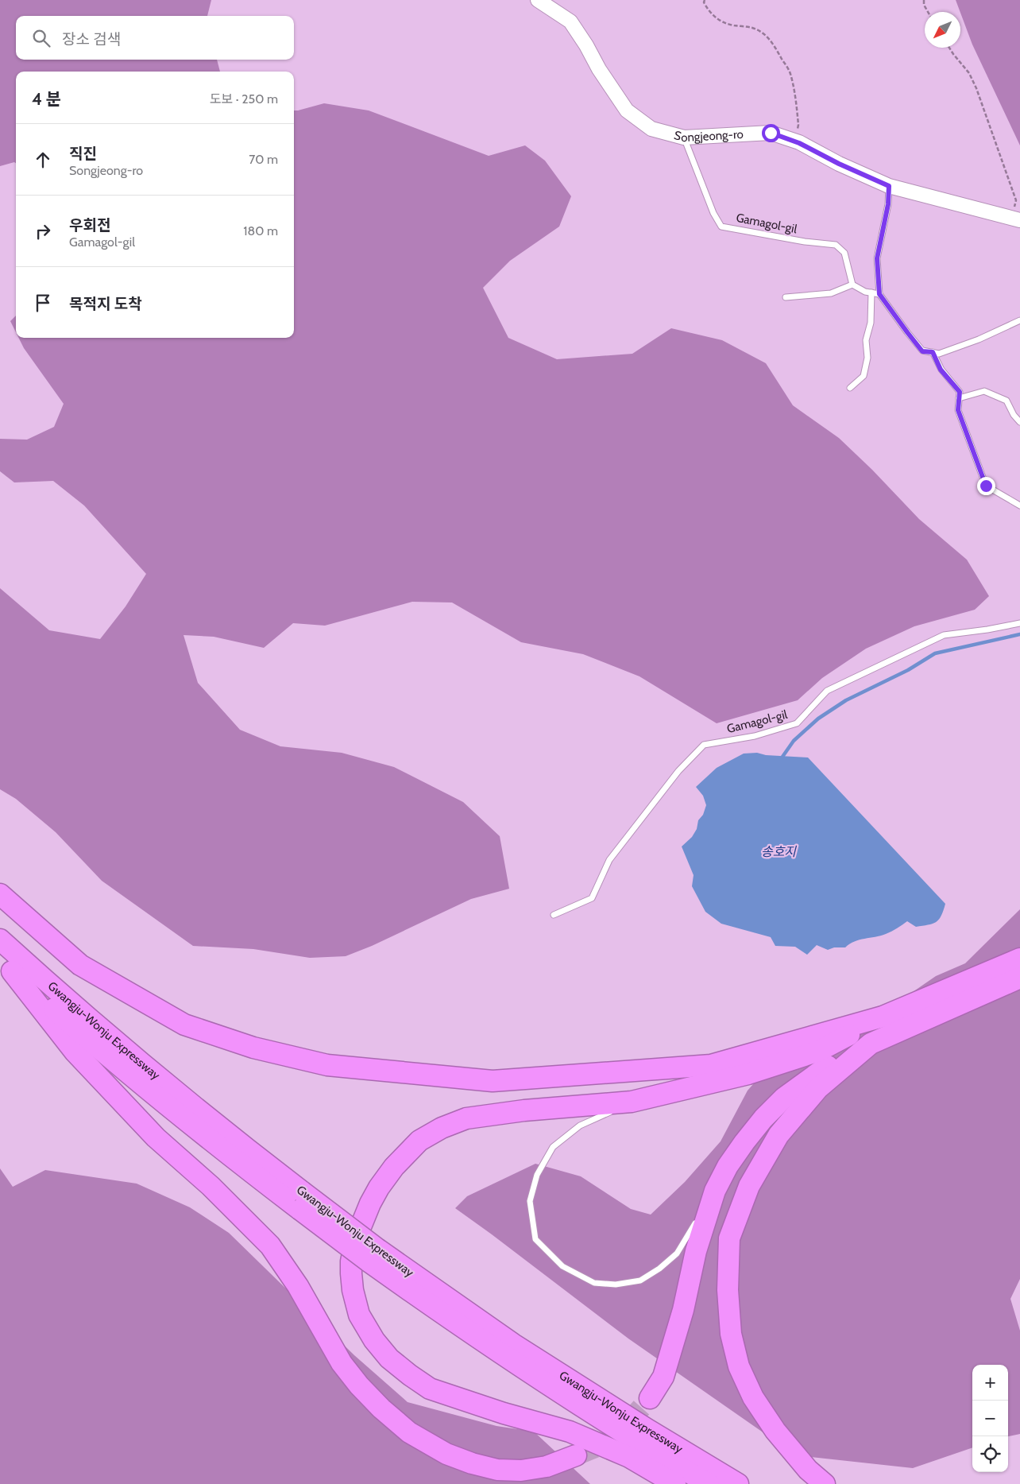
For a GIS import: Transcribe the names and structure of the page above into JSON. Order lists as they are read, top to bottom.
{
  "streets": {
    "highway": ["Gwangju-Wonju Expressway"],
    "street": ["Songjeong-ro"],
    "lane": ["Gamagol-gil"]
  },
  "crossings": [
    ["Songjeong-ro", "Gamagol-gil"]
  ],
  "water": ["송호지"],
  "north": "bottom left",
  "page": {
    "search": "장소 검색",
    "heading": ["4 분", "도보 · 250 m"],
    "list": [
      ["직진", "Songjeong-ro", "70 m"],
      ["우회전", "Gamagol-gil", "180 m"],
      "목적지 도착"
    ],
    "map_buttons": ["+", "−"]
  }
}
